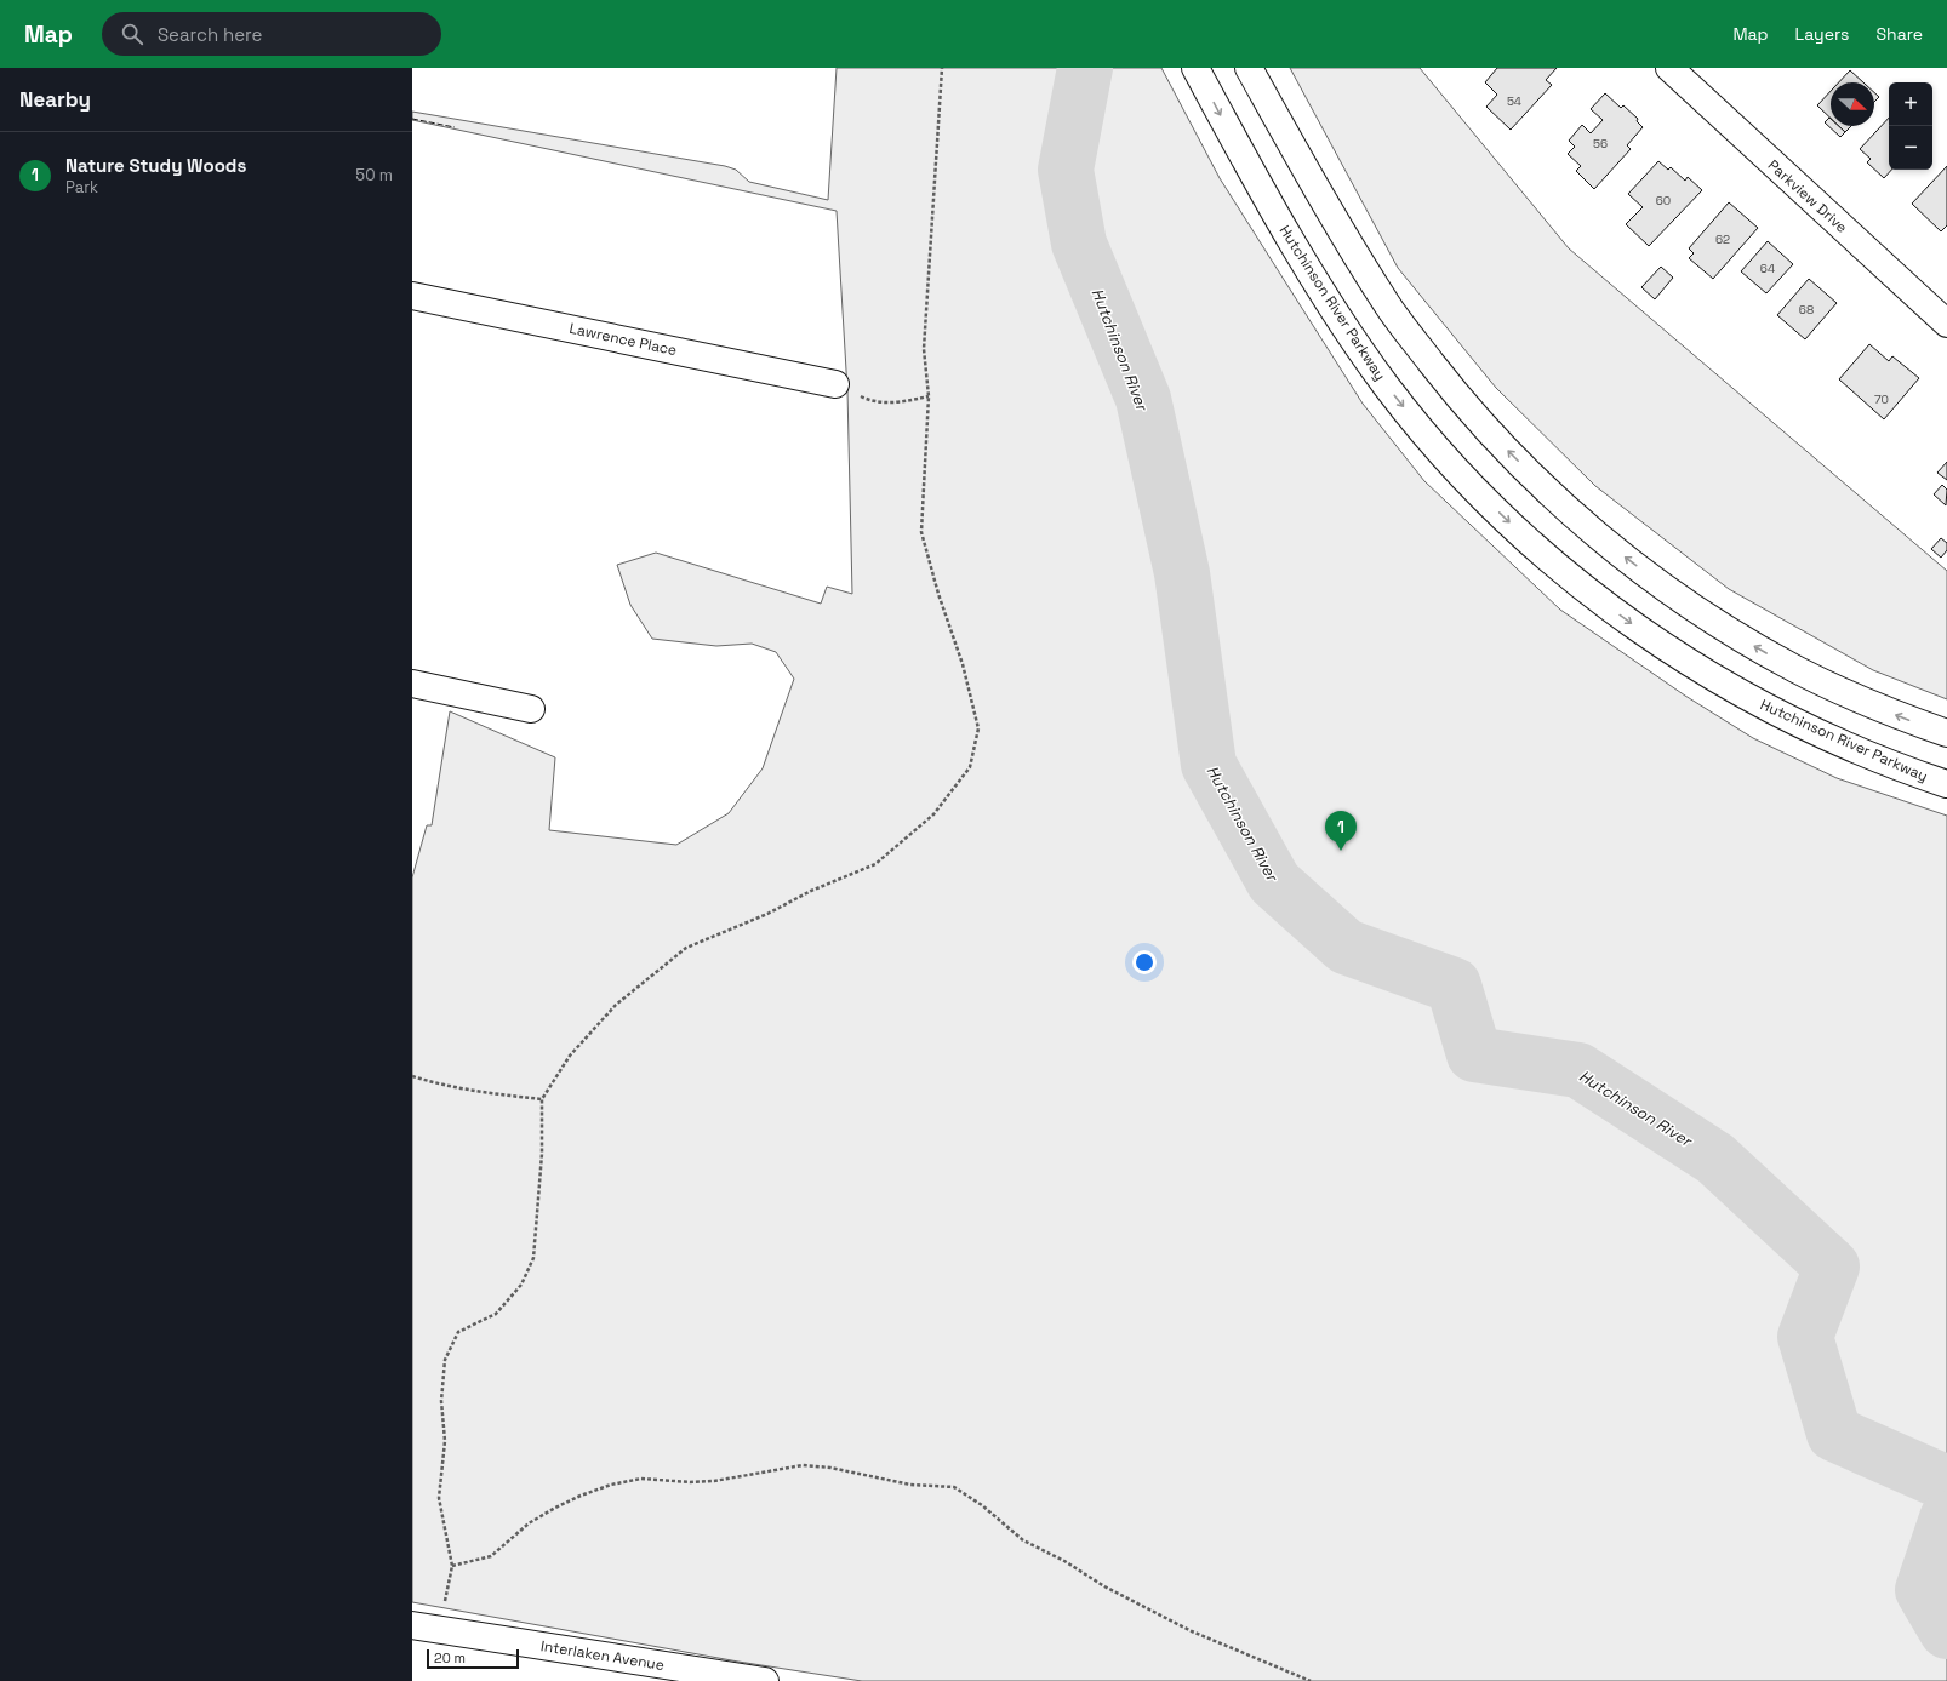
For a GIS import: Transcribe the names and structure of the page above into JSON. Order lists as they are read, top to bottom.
{
  "streets": {
    "main road": [
      "Parkview Drive",
      "Hutchinson River Parkway",
      "Lawrence Place",
      "Interlaken Avenue"
    ]
  },
  "water": ["Hutchinson River"],
  "house_numbers": [
    "54",
    "56",
    "60",
    "62",
    "64",
    "68",
    "70"
  ],
  "scale_bar": "20 m",
  "north": "right",
  "page": {
    "header": "Map",
    "search": "Search here",
    "nav": ["Map", "Layers", "Share"],
    "heading": "Nearby",
    "map_buttons": ["+", "−"],
    "list": [
      {
        "mark": "1",
        "name": "Nature Study Woods",
        "note": "Park",
        "value": "50 m"
      }
    ],
    "pins": "1",
    "scale": "20 m"
  }
}
